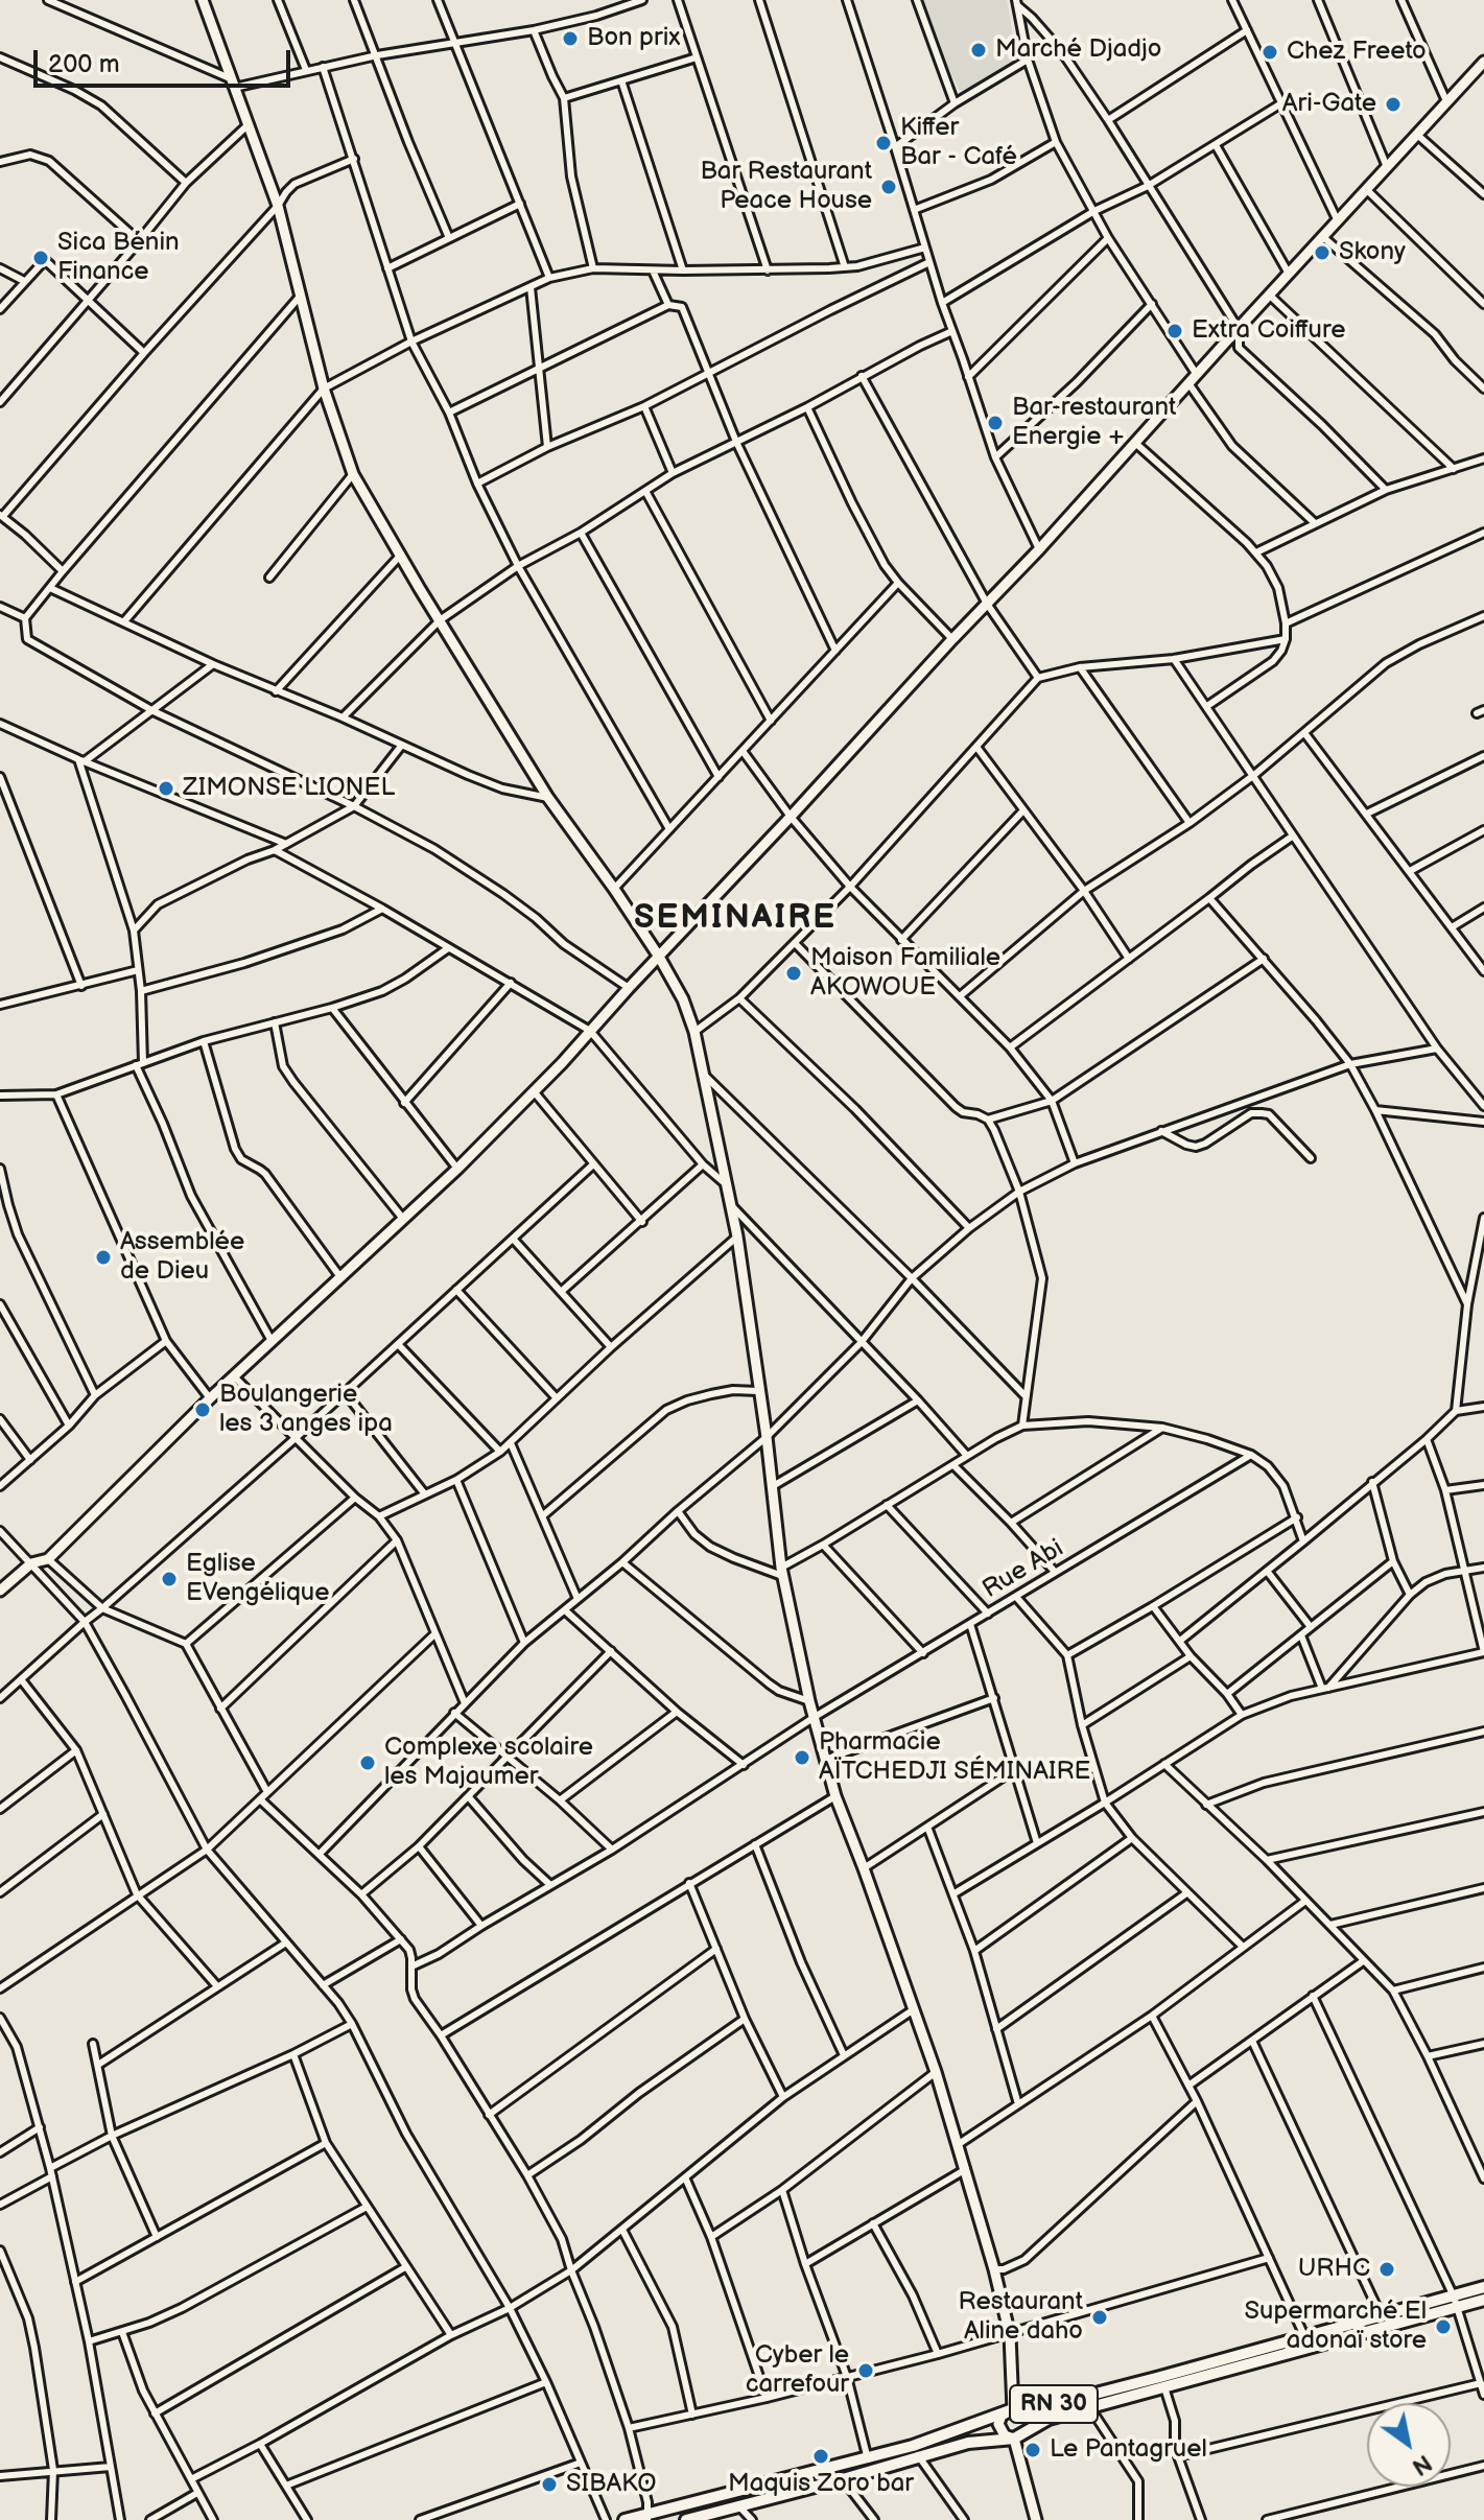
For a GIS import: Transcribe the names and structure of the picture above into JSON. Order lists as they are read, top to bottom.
{
  "streets": {
    "main road": ["RN 30"],
    "street": ["Rue Abi"]
  },
  "districts": ["SEMINAIRE"],
  "places": [
    "Bon prix",
    "Marché Djadjo",
    "Chez Freeto",
    "Ari-Gate",
    "Kiffer Bar - Café",
    "Bar Restaurant Peace House",
    "Skony",
    "Sica Bénin Finance",
    "Extra Coiffure",
    "Bar-restaurant Energie +",
    "ZIMONSE LIONEL",
    "Maison Familiale AKOWOUE",
    "Assemblée de Dieu",
    "Boulangerie les 3 anges ipa",
    "Eglise EVengélique",
    "Pharmacie AÏTCHEDJI SÉMINAIRE",
    "Complexe scolaire les Majaumer",
    "URHC",
    "Restaurant Aline daho",
    "Supermarché El adonaï store",
    "Cyber le carrefour",
    "Le Pantagruel",
    "Maquis Zoro bar",
    "SIBAKO"
  ],
  "scale_bar": "200 m",
  "north": "bottom right"
}
